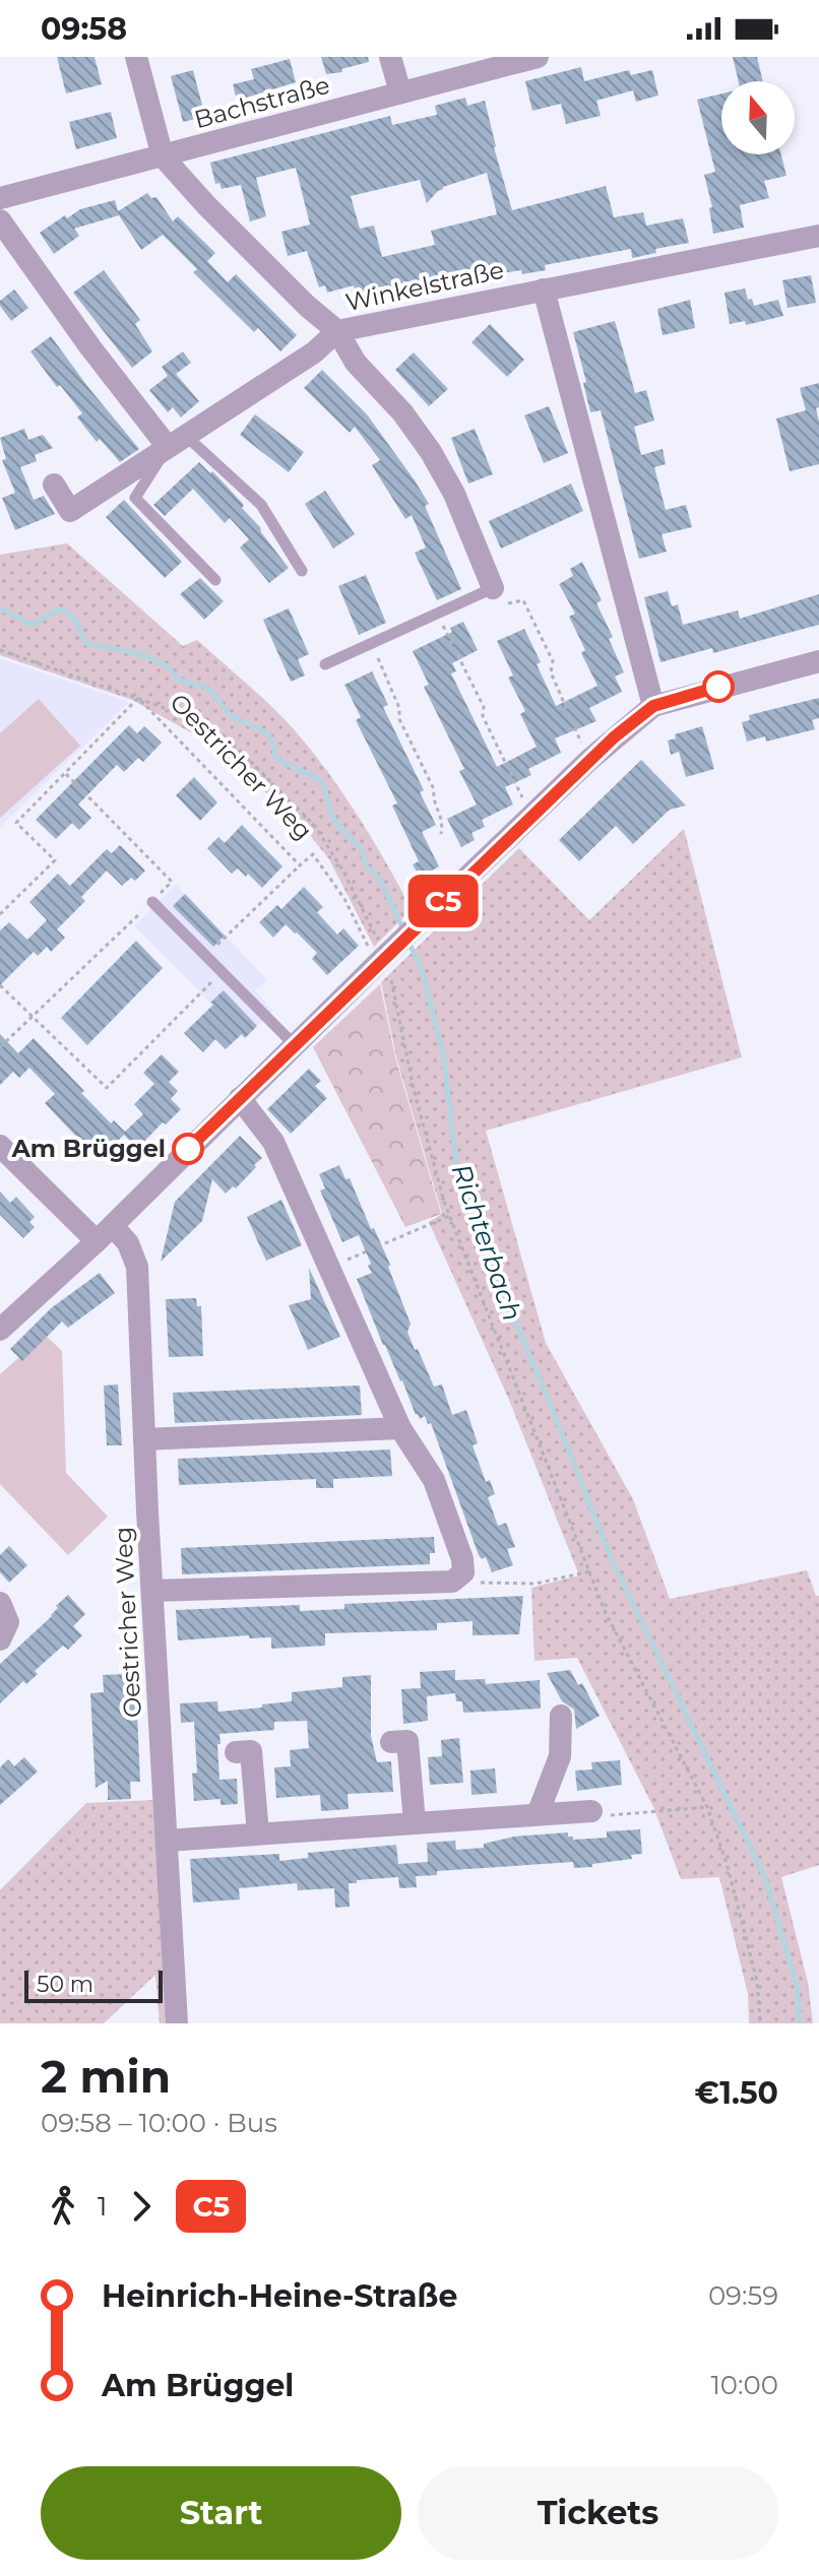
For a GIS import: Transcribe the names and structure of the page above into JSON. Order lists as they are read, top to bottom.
{
  "streets": {
    "street": ["Bachstraße", "Winkelstraße", "Oestricher Weg"]
  },
  "crossings": [
    ["Bachstraße", "Winkelstraße"]
  ],
  "water": ["Richterbach"],
  "places": ["Am Brüggel"],
  "lines": ["bus line C5"],
  "scale_bar": "50 m",
  "north": "top",
  "page": {
    "status": "09:58",
    "on_map": "C5",
    "scale": "50 m",
    "heading": ["2 min", "09:58 – 10:00 · Bus", "€1.50"],
    "legs": ["1", "C5"],
    "list": [
      {
        "name": "Heinrich-Heine-Straße",
        "value": "09:59"
      },
      {
        "name": "Am Brüggel",
        "value": "10:00"
      }
    ],
    "buttons": ["Start", "Tickets"]
  }
}
